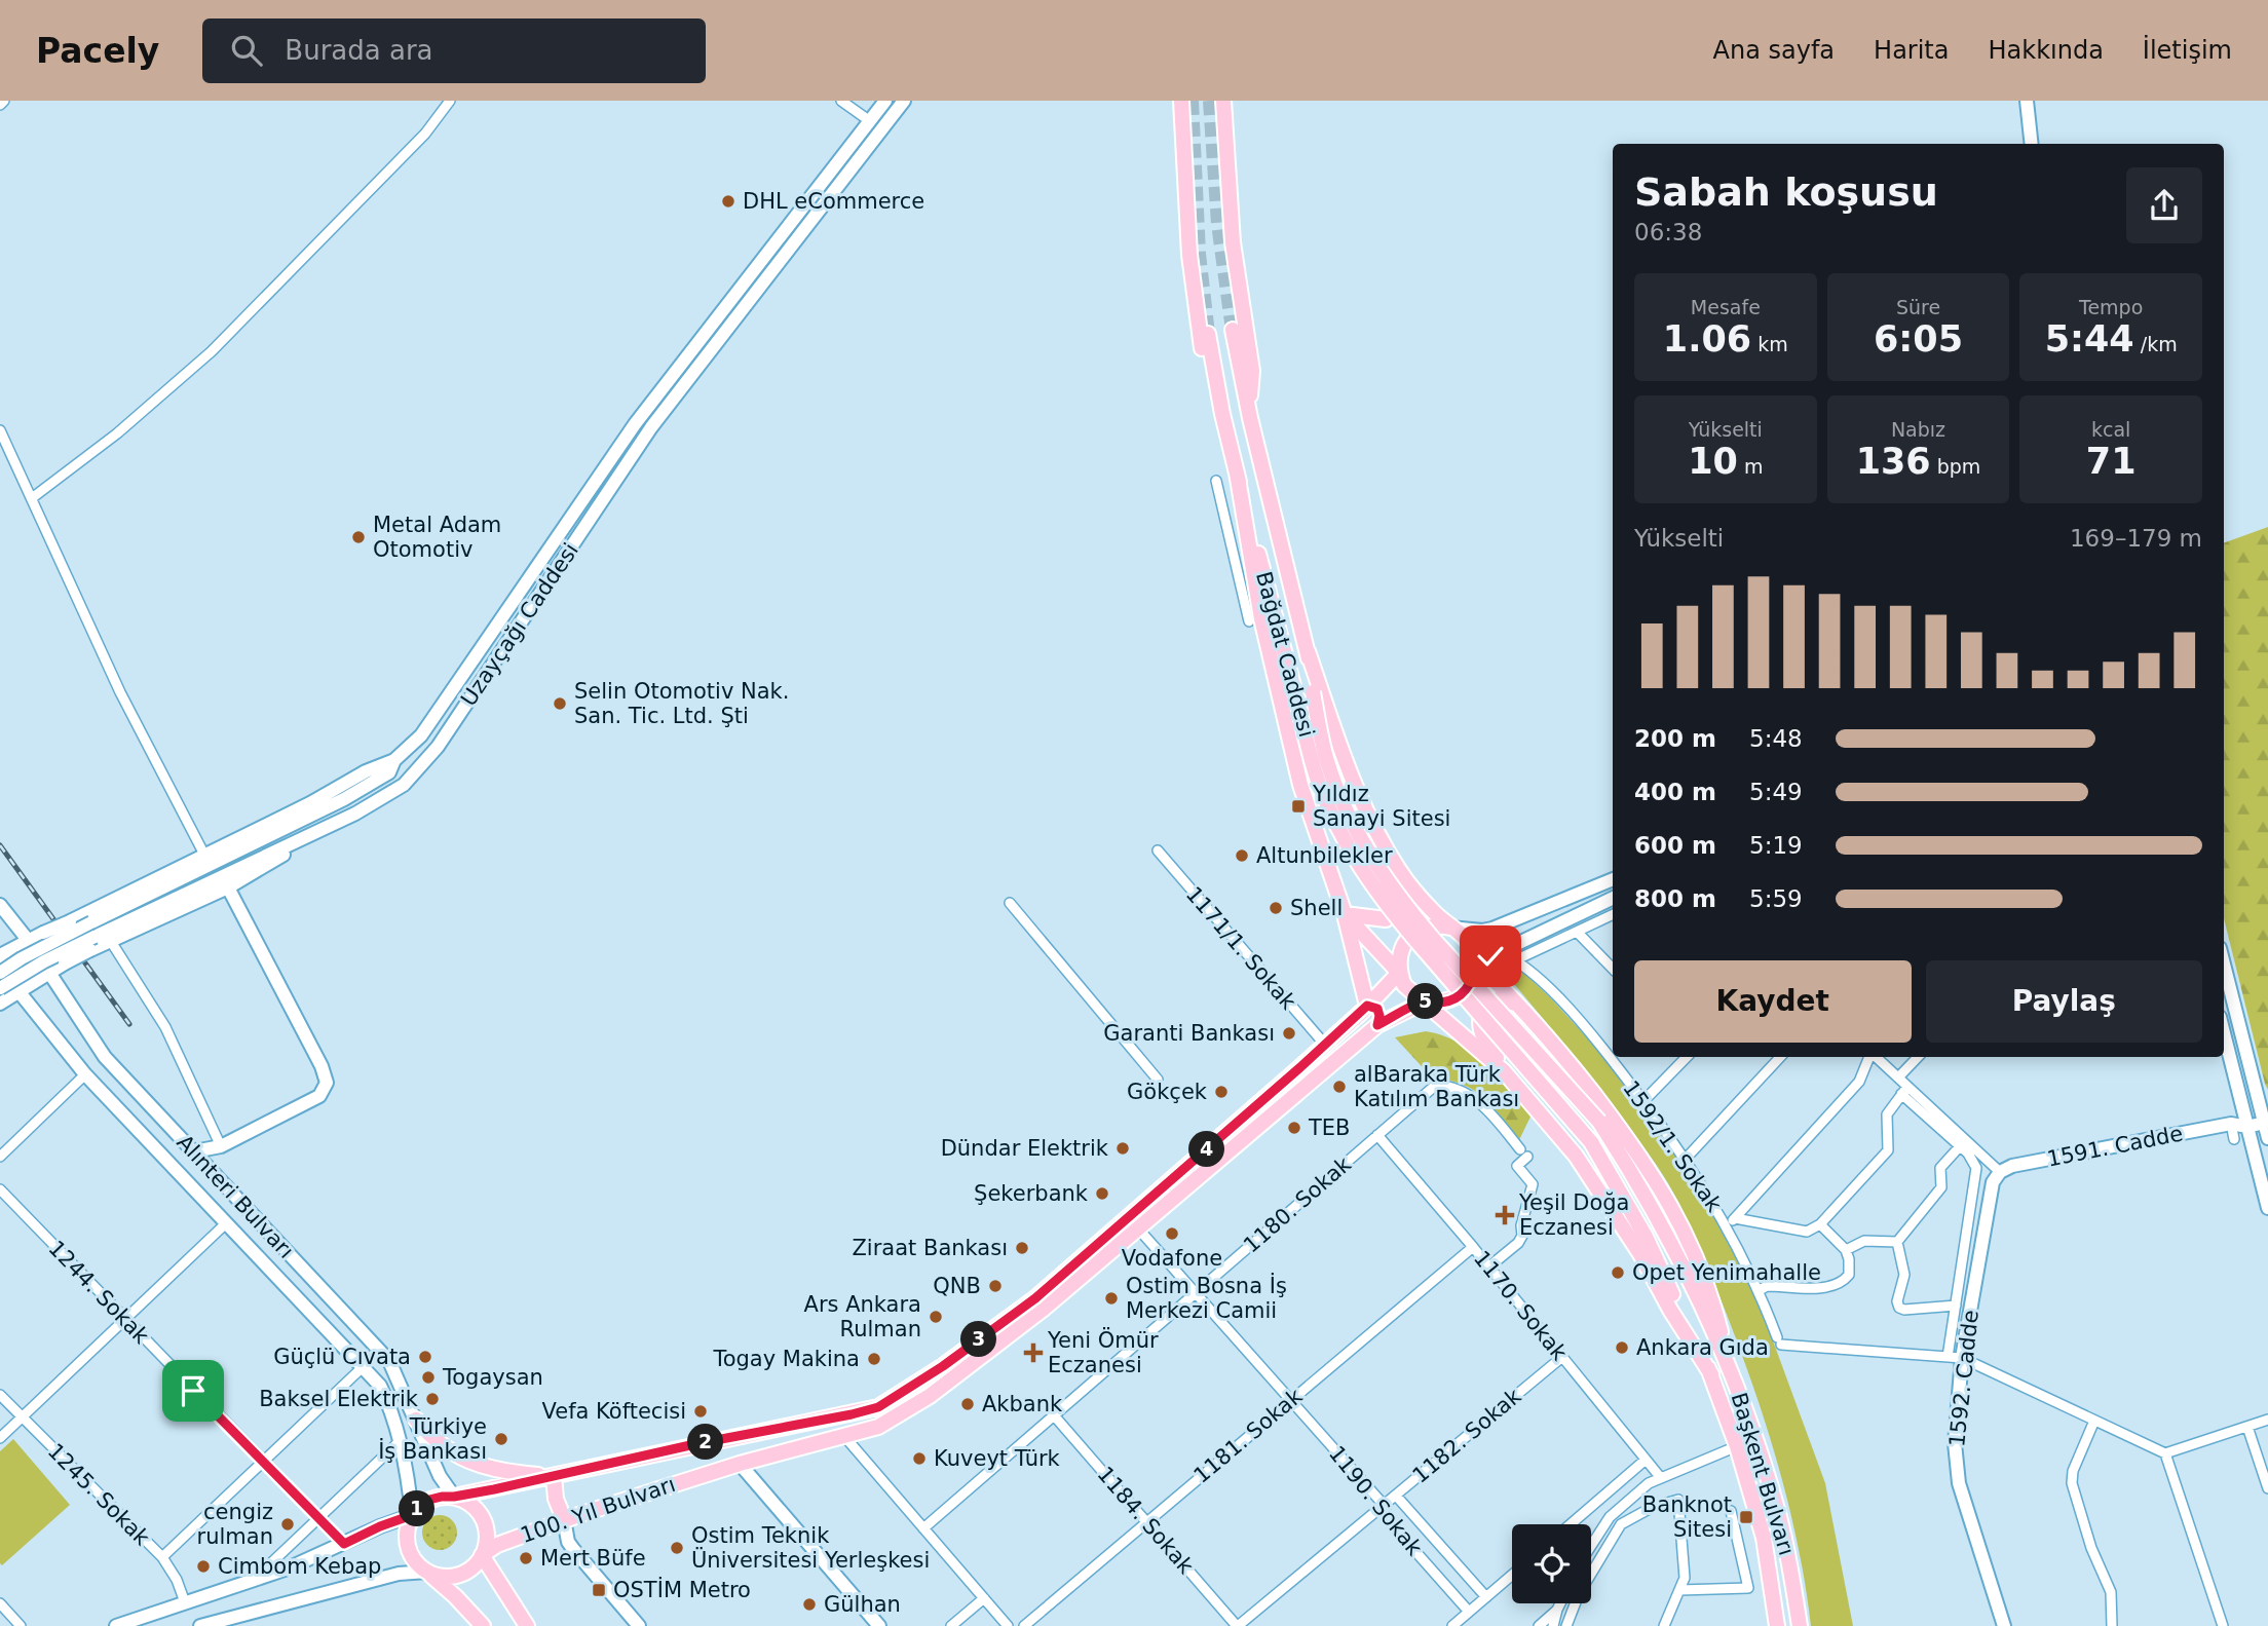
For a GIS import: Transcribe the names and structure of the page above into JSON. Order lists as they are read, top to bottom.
{
  "streets": {
    "main road": [
      "Uzayçağı Caddesi",
      "Bağdat Caddesi",
      "1591. Cadde",
      "Alınteri Bulvarı",
      "1592. Cadde",
      "Başkent Bulvarı",
      "100. Yıl Bulvarı"
    ],
    "street": [
      "1171/1. Sokak",
      "1592/1. Sokak",
      "1180. Sokak",
      "1244. Sokak",
      "1170. Sokak",
      "1181. Sokak",
      "1182. Sokak",
      "1245. Sokak",
      "1190. Sokak",
      "1184. Sokak"
    ]
  },
  "crossings": [
    ["1171/1. Sokak", "100. Yıl Bulvarı"],
    ["1591. Cadde", "1592. Cadde"],
    ["Alınteri Bulvarı", "100. Yıl Bulvarı"],
    ["1180. Sokak", "1170. Sokak"],
    ["1180. Sokak", "1190. Sokak"],
    ["1180. Sokak", "1184. Sokak"],
    ["1170. Sokak", "1181. Sokak"],
    ["1170. Sokak", "1182. Sokak"],
    ["1181. Sokak", "1190. Sokak"],
    ["1181. Sokak", "1184. Sokak"],
    ["1182. Sokak", "1190. Sokak"],
    ["1182. Sokak", "1184. Sokak"],
    ["Başkent Bulvarı", "100. Yıl Bulvarı"],
    ["1190. Sokak", "100. Yıl Bulvarı"]
  ],
  "places": {
    "other": [
      "DHL eCommerce",
      "Metal Adam Otomotiv",
      "Selin Otomotiv Nak. San. Tic. Ltd. Şti",
      "Altunbilekler",
      "Shell",
      "Garanti Bankası",
      "alBaraka Türk Katılım Bankası",
      "Gökçek",
      "TEB",
      "Dündar Elektrik",
      "Şekerbank",
      "Vodafone",
      "Ziraat Bankası",
      "Opet Yenimahalle",
      "QNB",
      "Ostim Bosna İş Merkezi Camii",
      "Ars Ankara Rulman",
      "Ankara Gıda",
      "Güçlü Cıvata",
      "Togay Makina",
      "Togaysan",
      "Baksel Elektrik",
      "Akbank",
      "Vefa Köftecisi",
      "Türkiye İş Bankası",
      "Kuveyt Türk",
      "cengiz rulman",
      "Ostim Teknik Üniversitesi Yerleşkesi",
      "Mert Büfe",
      "Cimbom Kebap",
      "Gülhan"
    ],
    "transit": ["Yıldız Sanayi Sitesi", "Banknot Sitesi", "OSTİM Metro"],
    "health": ["Yeşil Doğa Eczanesi", "Yeni Ömür Eczanesi"]
  },
  "page": {
    "header": "Pacely",
    "search": "Burada ara",
    "nav": [
      "Ana sayfa",
      "Harita",
      "Hakkında",
      "İletişim"
    ],
    "heading": ["Sabah koşusu", "06:38"],
    "stats": [
      ["Mesafe", "1.06 km"],
      ["Süre", "6:05"],
      ["Tempo", "5:44 /km"],
      ["Yükselti", "10 m"],
      ["Nabız", "136 bpm"],
      ["kcal", "71"]
    ],
    "chart": ["Yükselti", "169–179 m"],
    "list": [
      {
        "name": "200 m",
        "note": "5:48"
      },
      {
        "name": "400 m",
        "note": "5:49"
      },
      {
        "name": "600 m",
        "note": "5:19"
      },
      {
        "name": "800 m",
        "note": "5:59"
      }
    ],
    "buttons": ["Kaydet", "Paylaş"],
    "pins": [
      "5",
      "4",
      "3",
      "2",
      "1"
    ]
  }
}
